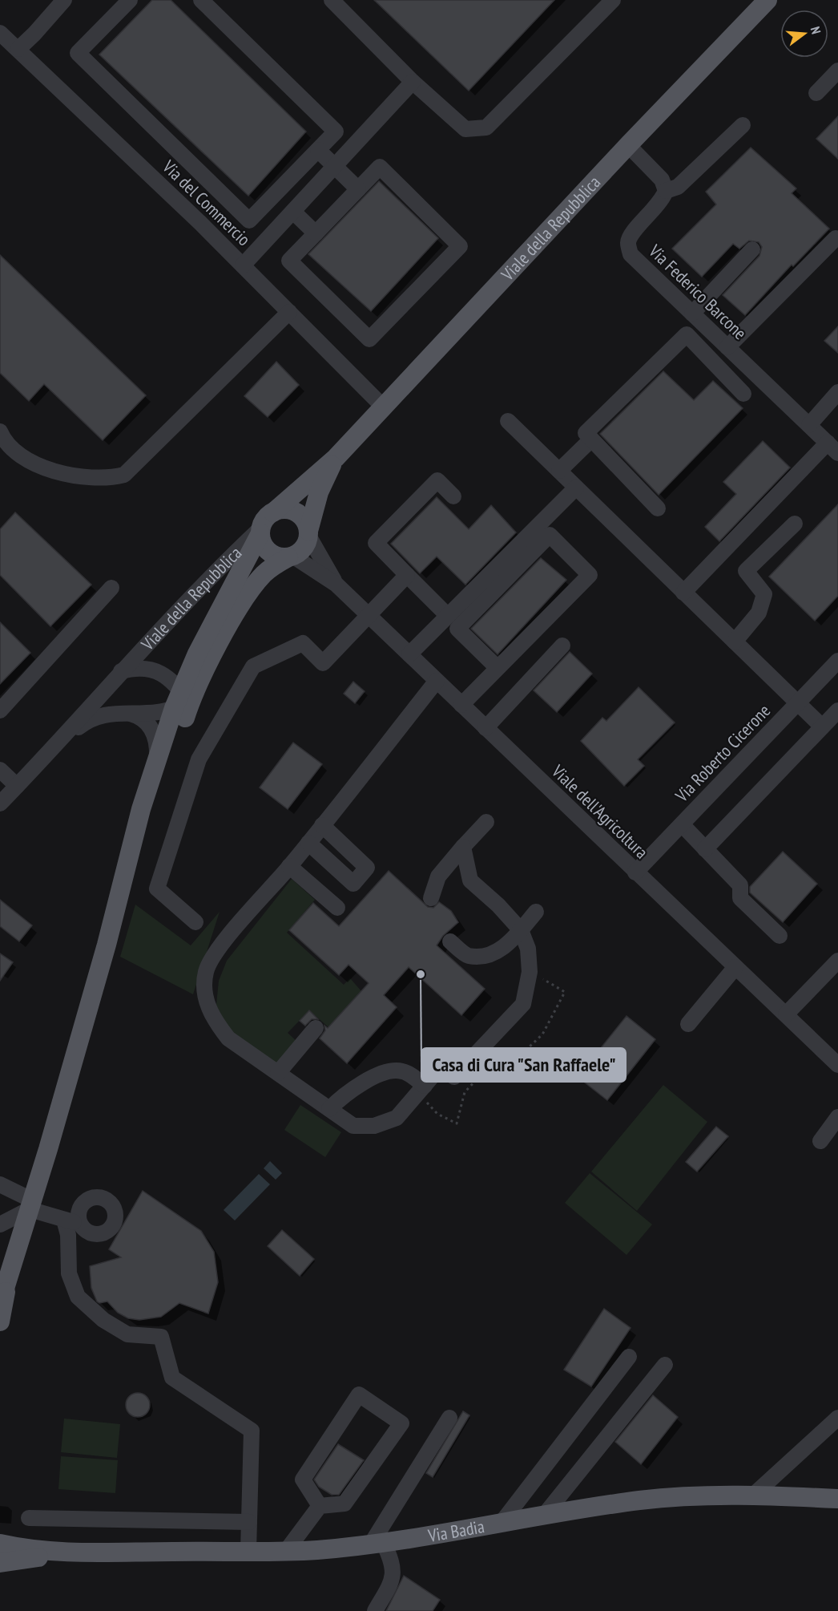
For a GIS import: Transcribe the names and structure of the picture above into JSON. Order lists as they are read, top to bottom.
{
  "streets": {
    "main road": ["Viale della Repubblica", "Via Badia"],
    "street": [
      "Via del Commercio",
      "Via Federico Barcone",
      "Via Roberto Cicerone",
      "Viale dell'Agricoltura"
    ]
  },
  "crossings": [
    ["Via del Commercio", "Viale della Repubblica"],
    ["Viale della Repubblica", "Viale dell'Agricoltura"],
    ["Via Roberto Cicerone", "Viale dell'Agricoltura"]
  ],
  "places": ["Casa di Cura \"San Raffaele\""],
  "north": "right"
}
